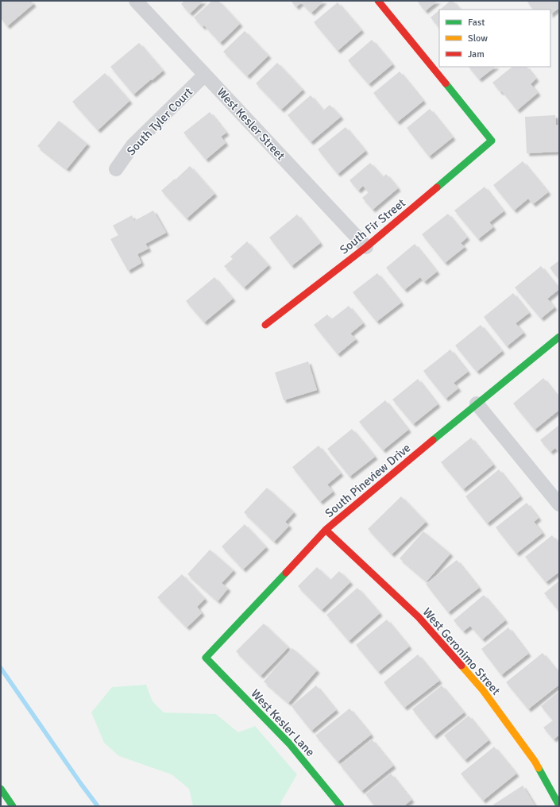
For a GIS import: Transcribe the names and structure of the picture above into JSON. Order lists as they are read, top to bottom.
{
  "streets": {
    "main road": [
      "South Fir Street",
      "South Pineview Drive",
      "West Geronimo Street",
      "West Kesler Lane"
    ],
    "street": ["South Tyler Court", "West Kesler Street"]
  },
  "crossings": [
    ["South Tyler Court", "West Kesler Street"],
    ["West Kesler Street", "South Fir Street"],
    ["South Pineview Drive", "West Geronimo Street"],
    ["South Pineview Drive", "West Kesler Lane"]
  ],
  "legend": ["Fast", "Slow", "Jam"]
}
